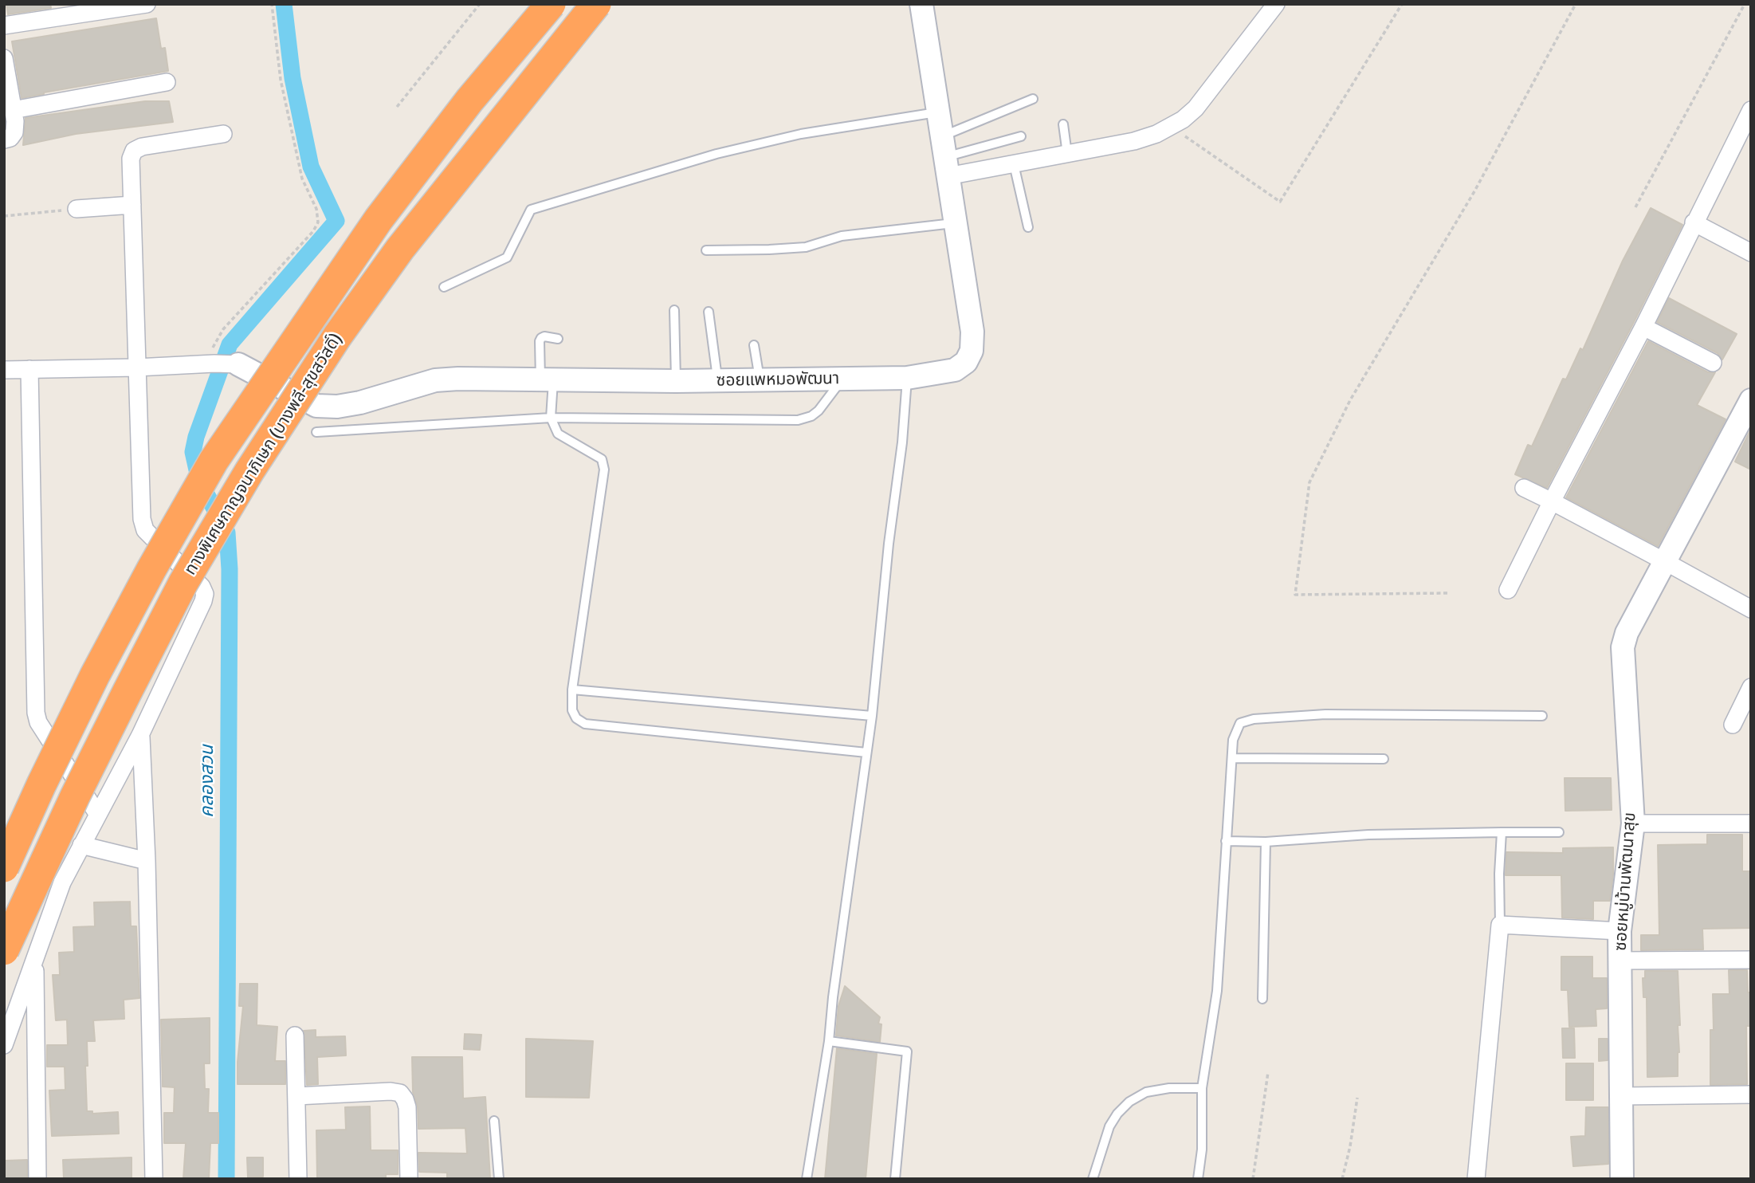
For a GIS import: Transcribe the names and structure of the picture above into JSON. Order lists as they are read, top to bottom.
{
  "streets": {
    "highway": ["ทางพิเศษกาญจนาภิเษก (บางพลี-สุขสวัสดิ์)"],
    "street": ["ซอยแพหมอพัฒนา", "ซอยหมู่บ้านพัฒนาสุข"]
  },
  "water": ["คลองสวน"]
}
